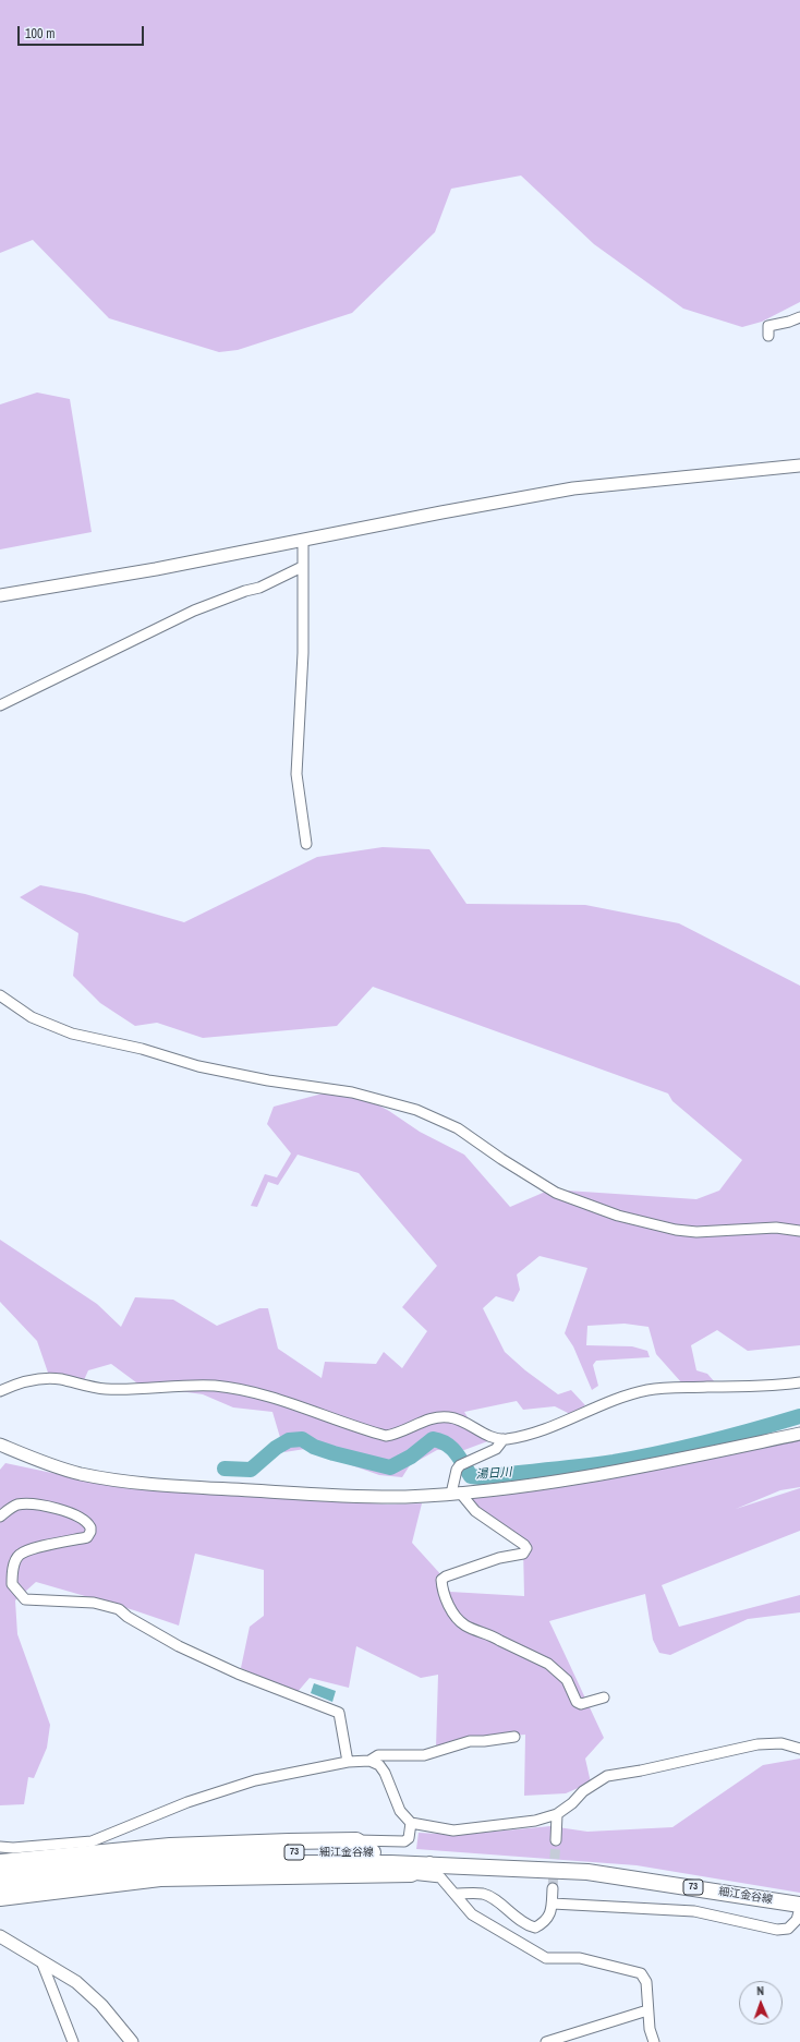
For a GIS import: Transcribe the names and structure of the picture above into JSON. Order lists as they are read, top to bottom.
{
  "streets": {
    "main road": ["73", "細江金谷線"]
  },
  "crossings": [
    ["73", "細江金谷線"]
  ],
  "water": ["湯日川"],
  "scale_bar": "100 m",
  "north": "top"
}
